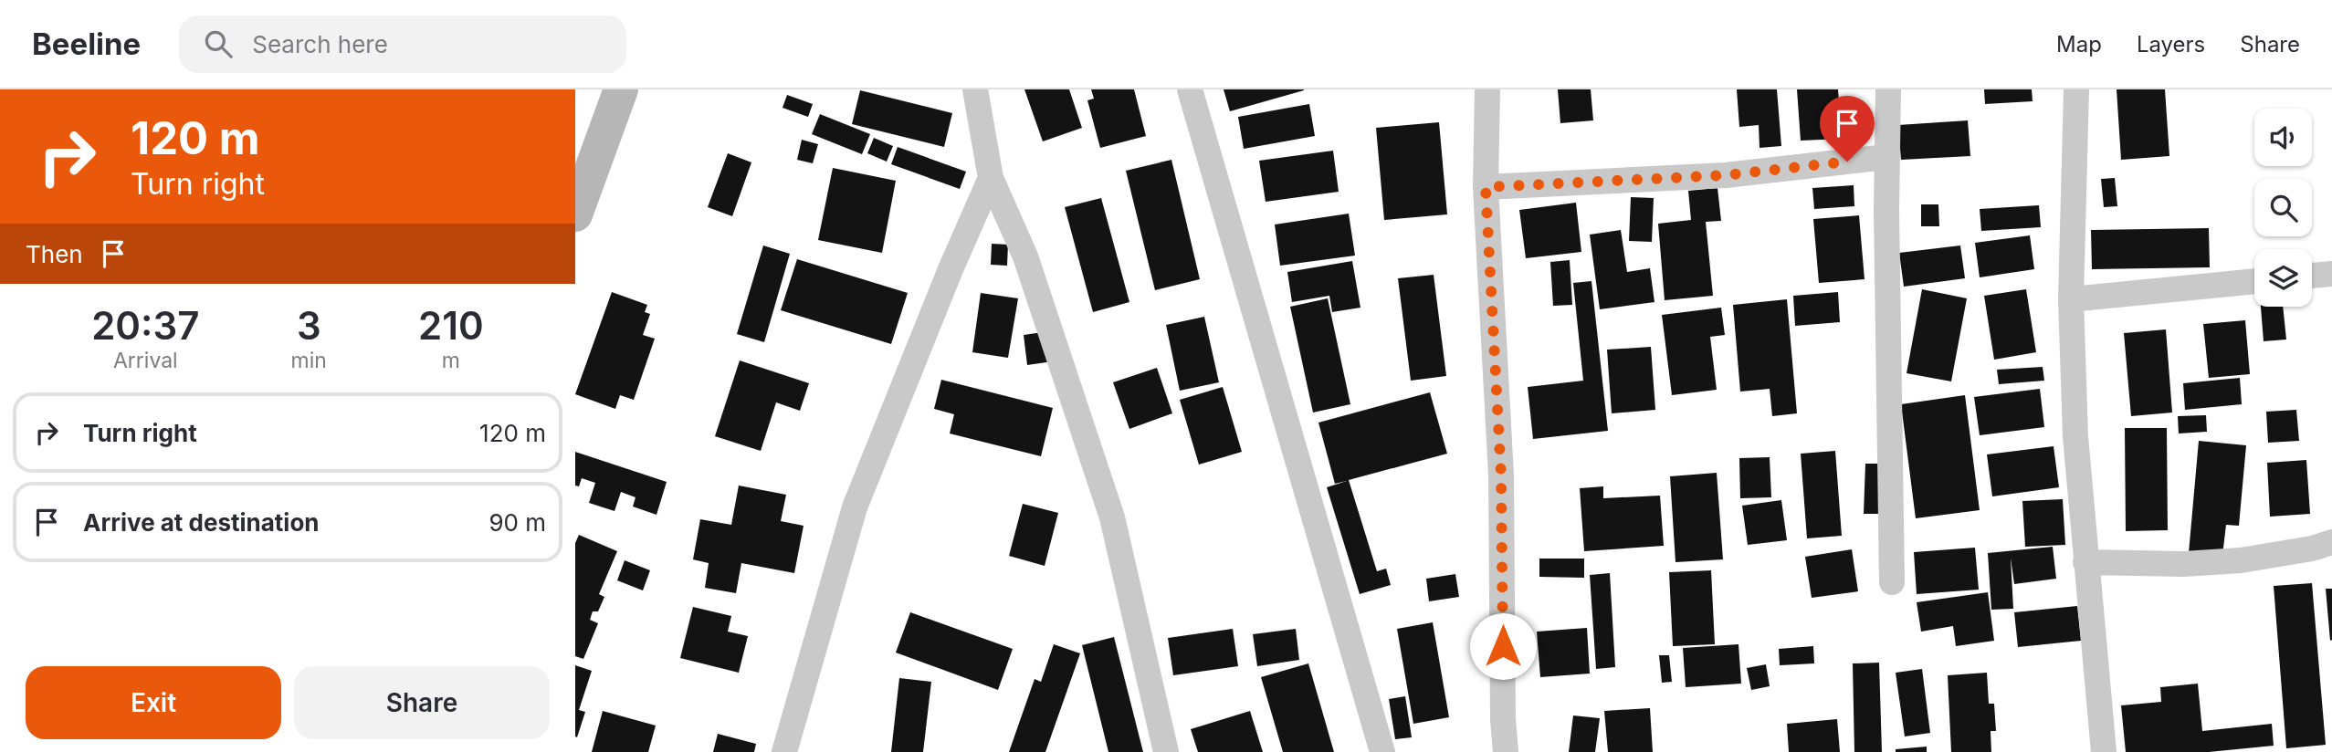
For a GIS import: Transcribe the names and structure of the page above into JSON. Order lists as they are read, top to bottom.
{
  "page": {
    "header": "Beeline",
    "search": "Search here",
    "nav": ["Map", "Layers", "Share"],
    "turn": ["120 m", "Turn right"],
    "then": "Then",
    "eta": [
      "20:37",
      "Arrival",
      "3",
      "min",
      "210",
      "m"
    ],
    "list": [
      {
        "name": "Turn right",
        "value": "120 m"
      },
      {
        "name": "Arrive at destination",
        "value": "90 m"
      }
    ],
    "buttons": ["Exit", "Share"]
  }
}
